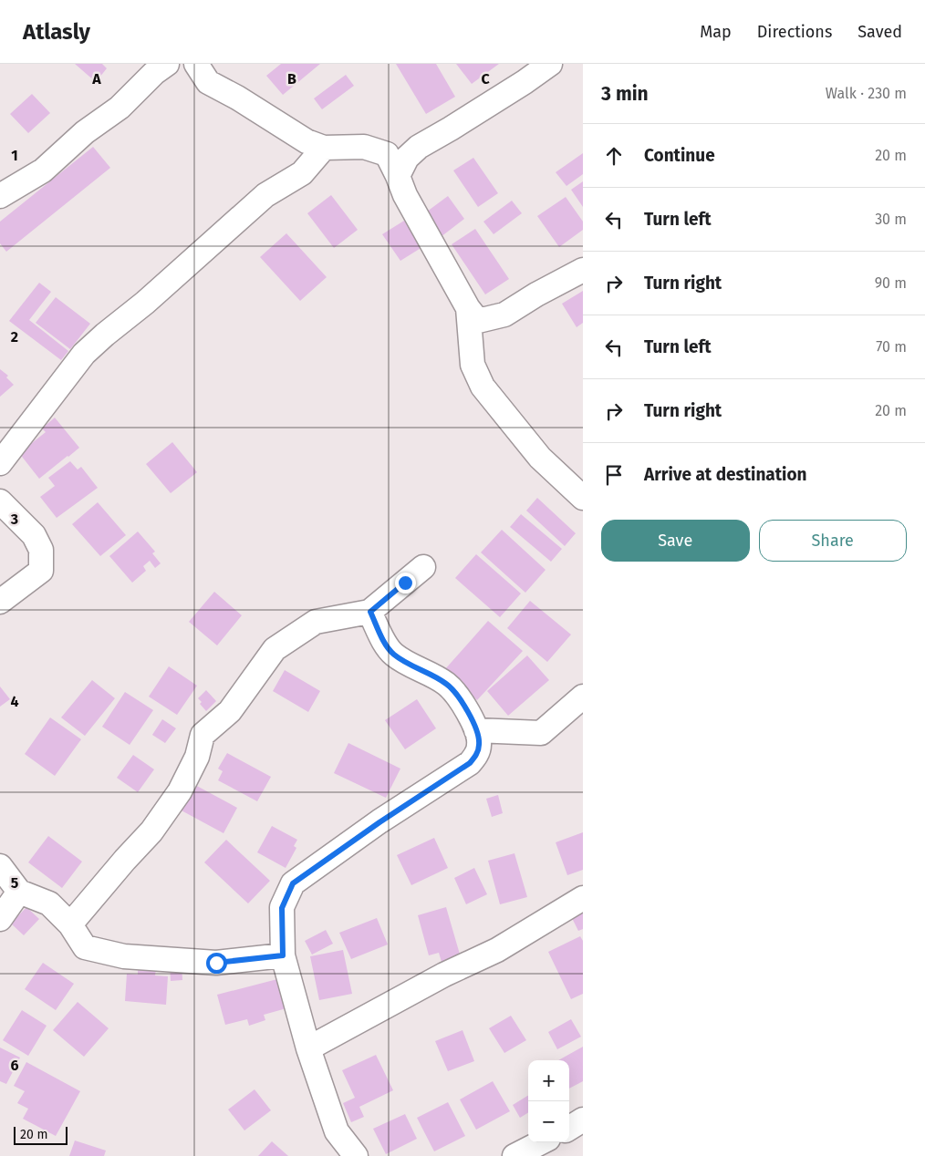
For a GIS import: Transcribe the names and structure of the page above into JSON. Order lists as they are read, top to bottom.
{
  "scale_bar": "20 m",
  "page": {
    "header": "Atlasly",
    "nav": ["Map", "Directions", "Saved"],
    "heading": ["3 min", "Walk · 230 m"],
    "list": [
      ["Continue", "20 m"],
      ["Turn left", "30 m"],
      ["Turn right", "90 m"],
      ["Turn left", "70 m"],
      ["Turn right", "20 m"],
      "Arrive at destination"
    ],
    "buttons": ["Save", "Share"],
    "map_buttons": ["+", "−"],
    "scale": "20 m"
  },
  "grid": {
    "columns": ["A", "B", "C"],
    "rows": [
      "1",
      "2",
      "3",
      "4",
      "5",
      "6"
    ]
  }
}
